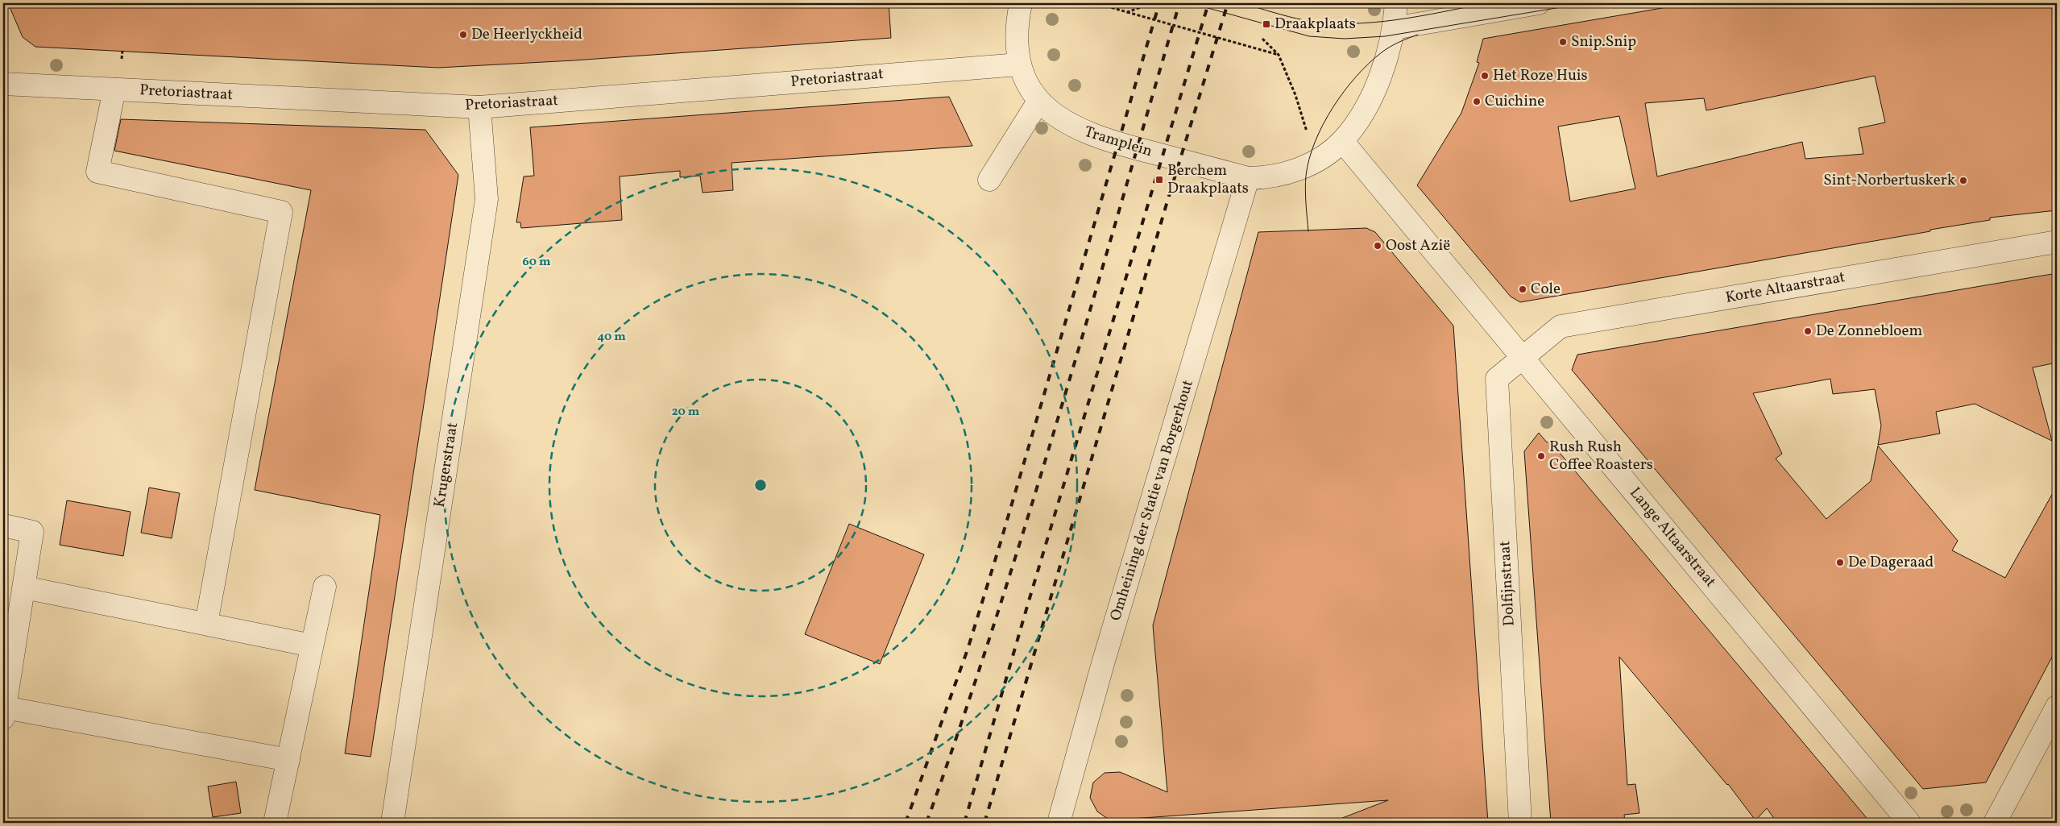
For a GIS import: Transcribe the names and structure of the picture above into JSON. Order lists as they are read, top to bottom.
{
  "streets": {
    "street": [
      "Pretoriastraat",
      "Tramplein",
      "Korte Altaarstraat",
      "Krugerstraat",
      "Omheining der Statie van Borgerhout",
      "Lange Altaarstraat",
      "Dolfijnstraat"
    ]
  },
  "crossings": [
    ["Pretoriastraat", "Tramplein"],
    ["Pretoriastraat", "Krugerstraat"],
    ["Tramplein", "Omheining der Statie van Borgerhout"],
    ["Korte Altaarstraat", "Lange Altaarstraat"],
    ["Korte Altaarstraat", "Dolfijnstraat"],
    ["Lange Altaarstraat", "Dolfijnstraat"]
  ],
  "places": {
    "transit": ["Draakplaats", "Berchem Draakplaats"],
    "other": [
      "De Heerlyckheid",
      "Snip.Snip",
      "Het Roze Huis",
      "Cuichine",
      "Sint-Norbertuskerk",
      "Oost Azië",
      "Cole",
      "De Zonnebloem",
      "Rush Rush Coffee Roasters",
      "De Dageraad"
    ]
  },
  "rings": ["60 m", "40 m", "20 m"]
}
